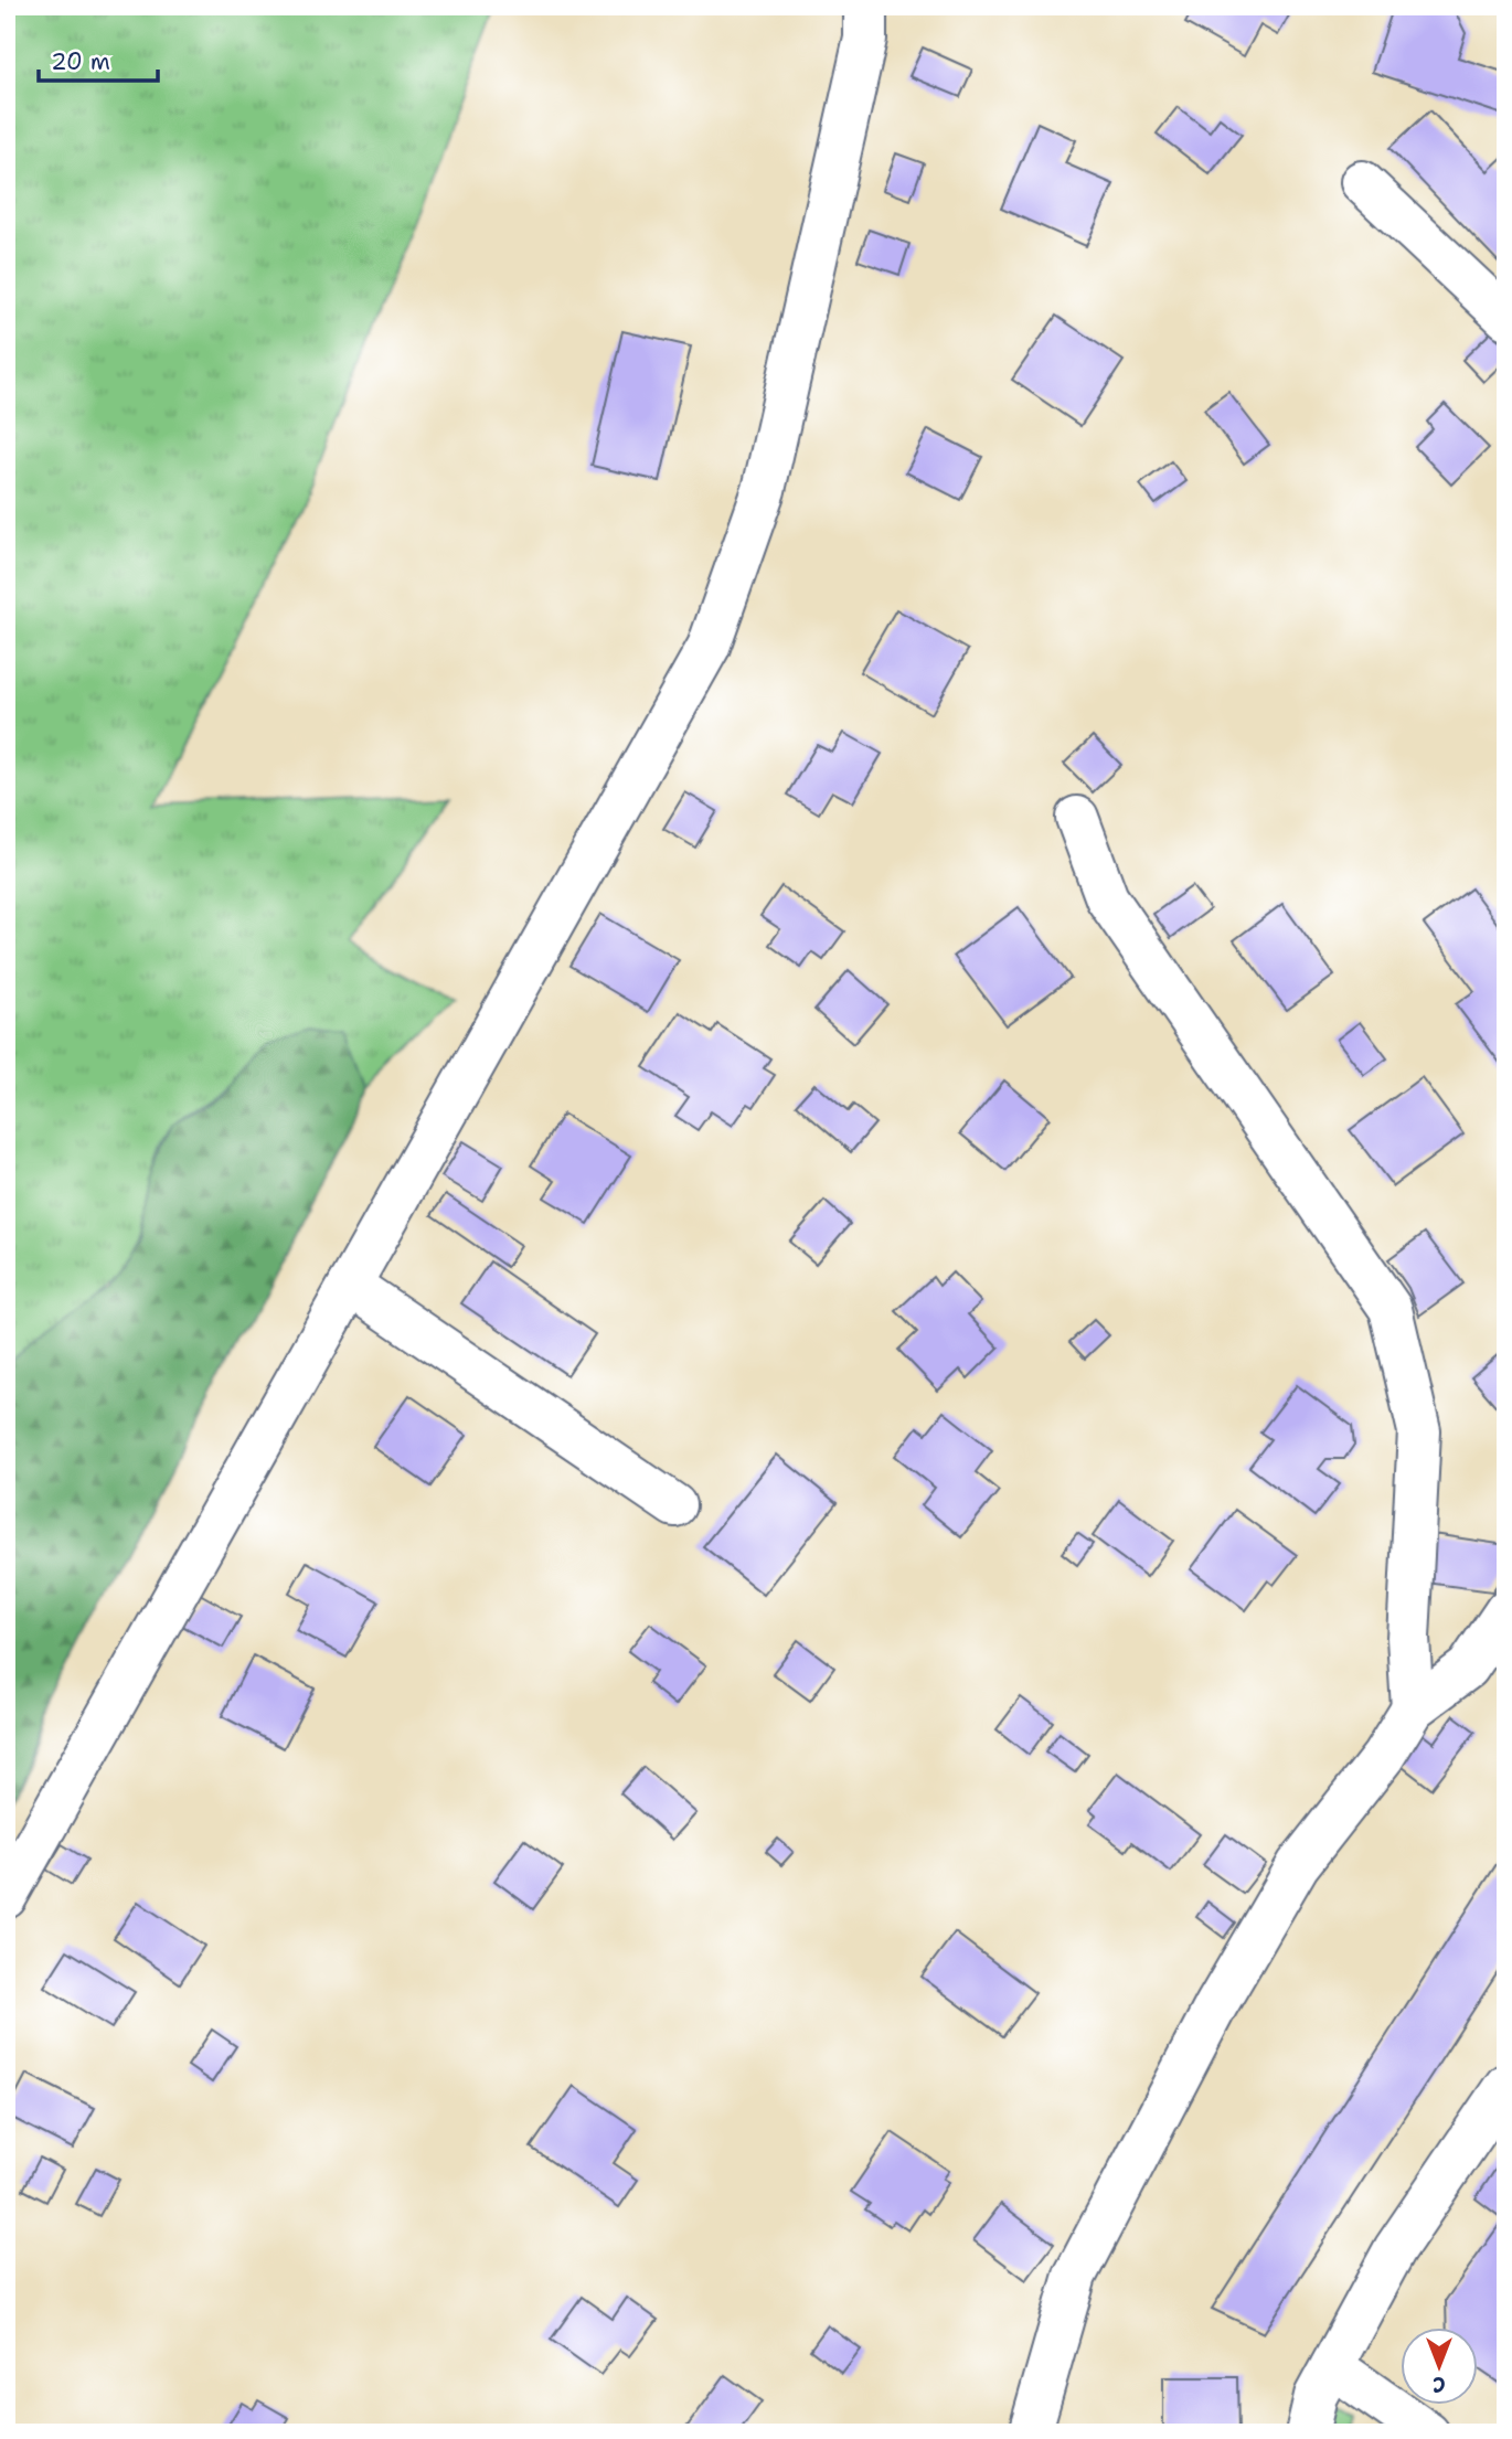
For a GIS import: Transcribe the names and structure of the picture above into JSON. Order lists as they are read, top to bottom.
{
  "scale_bar": "20 m",
  "north": "bottom"
}
